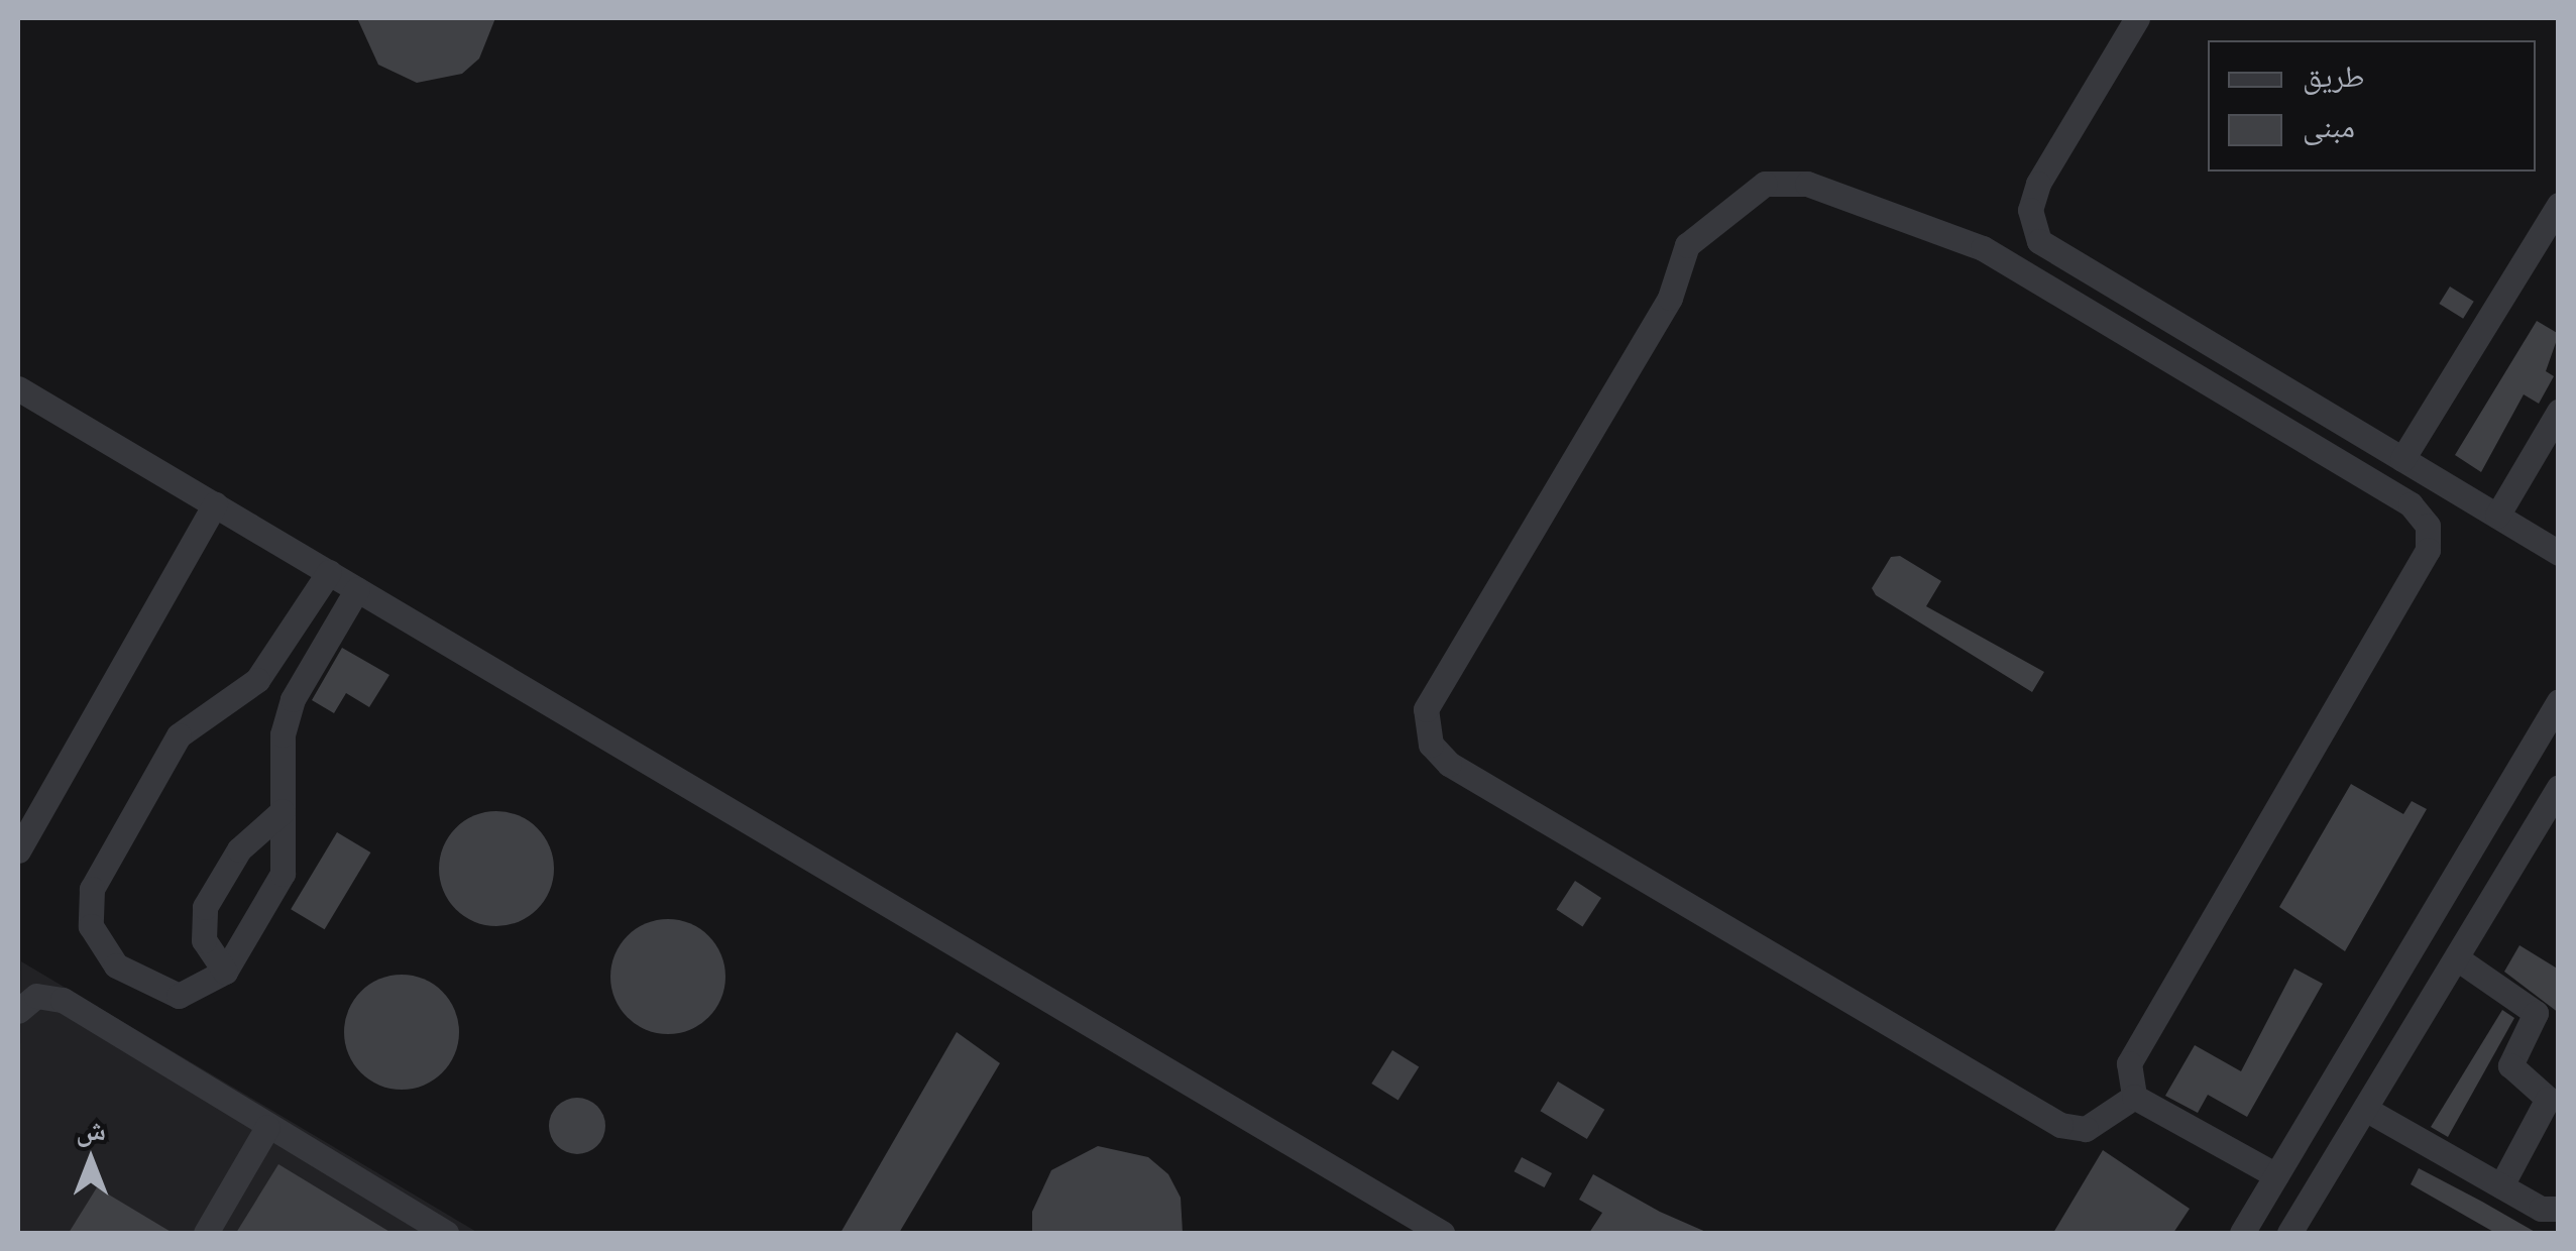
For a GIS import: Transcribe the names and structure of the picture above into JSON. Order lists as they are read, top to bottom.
{
  "legend": ["طريق", "مبنى"],
  "north": "top"
}
